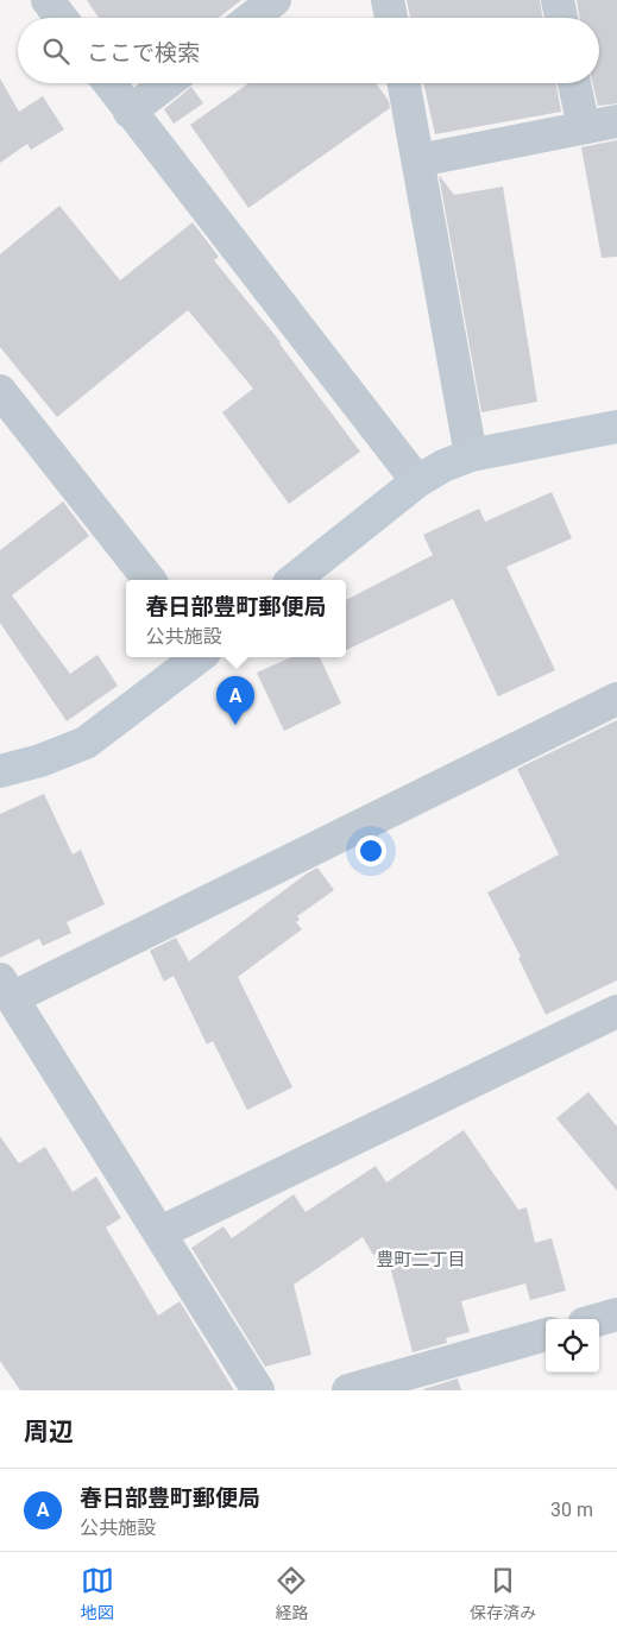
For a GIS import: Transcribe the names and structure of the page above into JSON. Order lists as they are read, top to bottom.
{
  "districts": ["豊町二丁目"],
  "page": {
    "search": "ここで検索",
    "popup": ["春日部豊町郵便局", "公共施設"],
    "pins": "A",
    "heading": "周辺",
    "list": [
      {
        "mark": "A",
        "name": "春日部豊町郵便局",
        "note": "公共施設",
        "value": "30 m"
      }
    ],
    "nav": ["地図", "経路", "保存済み"]
  }
}
